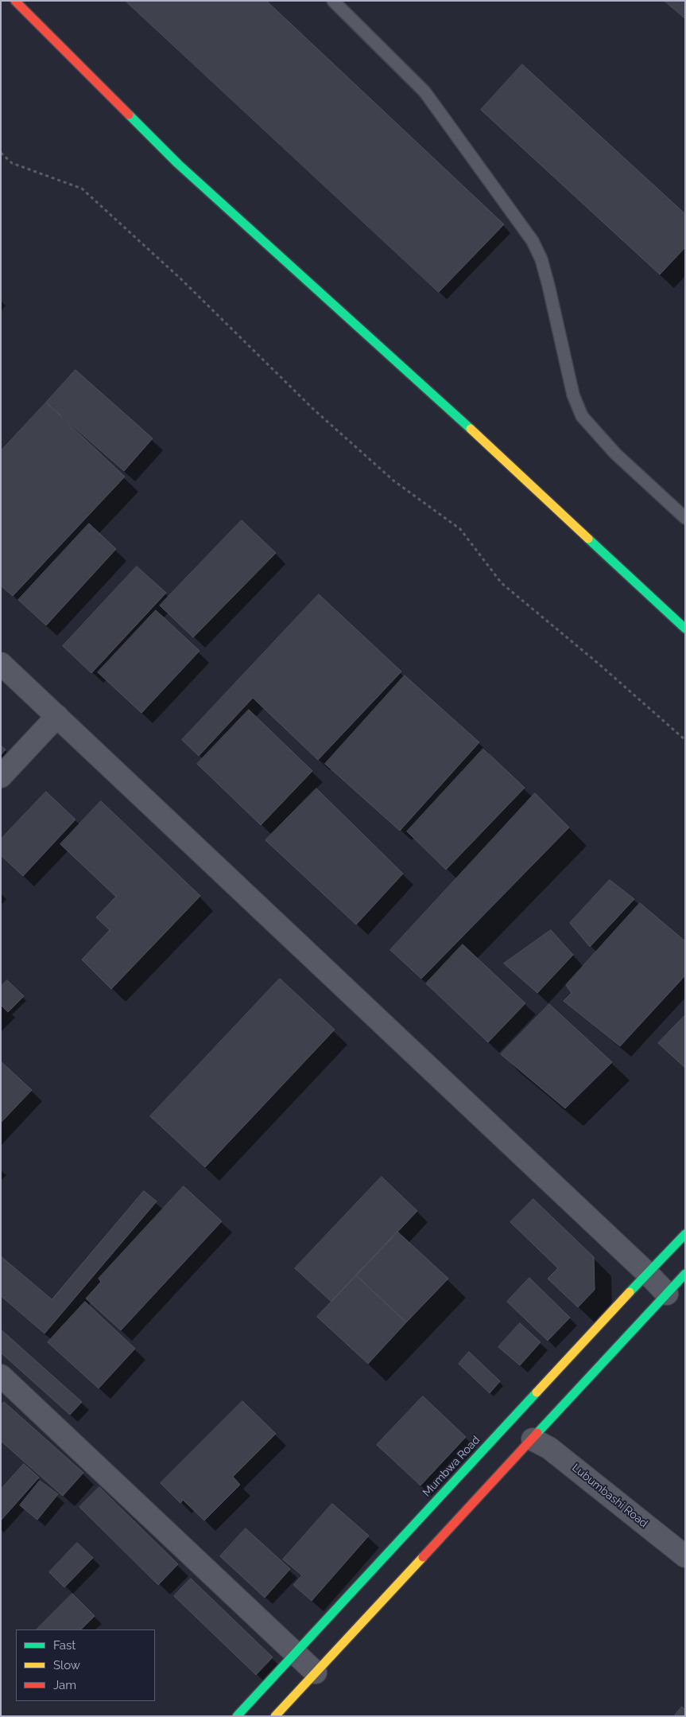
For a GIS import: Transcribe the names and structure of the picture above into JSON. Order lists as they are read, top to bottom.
{
  "streets": {
    "main road": ["Mumbwa Road"],
    "street": ["Lubumbashi Road"]
  },
  "legend": ["Fast", "Slow", "Jam"]
}
